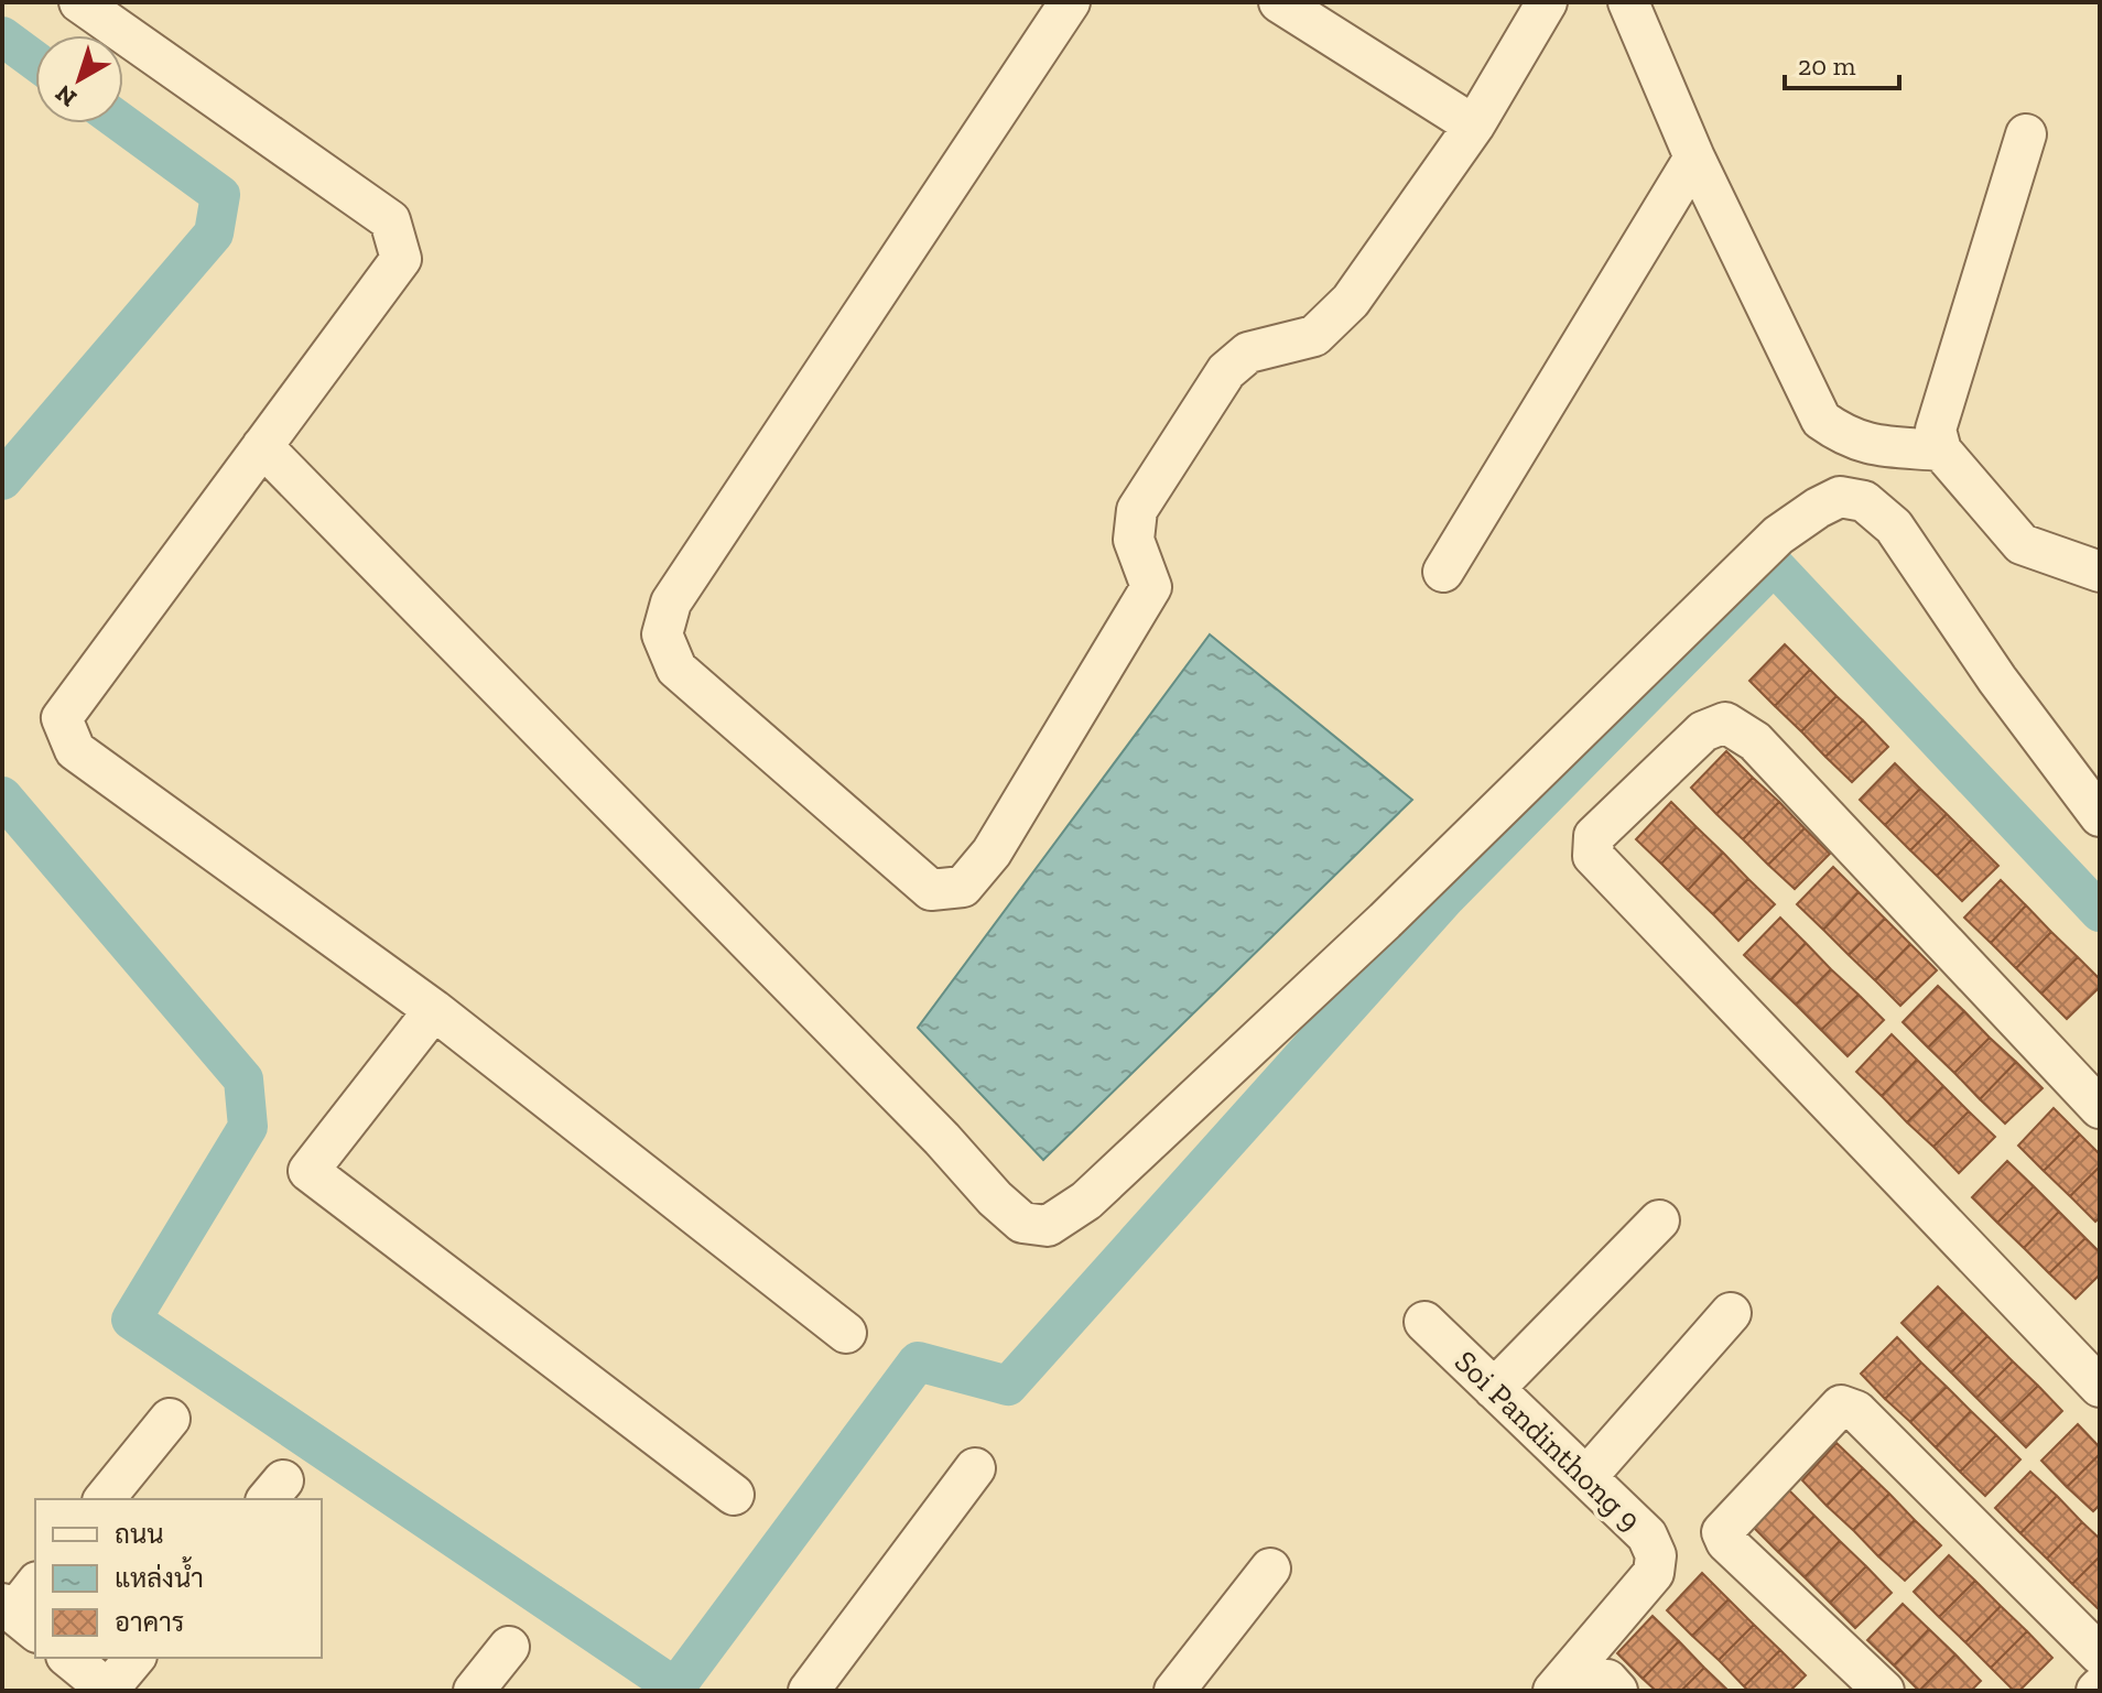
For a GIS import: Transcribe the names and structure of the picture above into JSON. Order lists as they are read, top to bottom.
{
  "streets": {
    "street": ["Soi Pandinthong 9"]
  },
  "legend": ["ถนน", "แหล่งน้ำ", "อาคาร"],
  "scale_bar": "20 m",
  "north": "bottom left"
}
